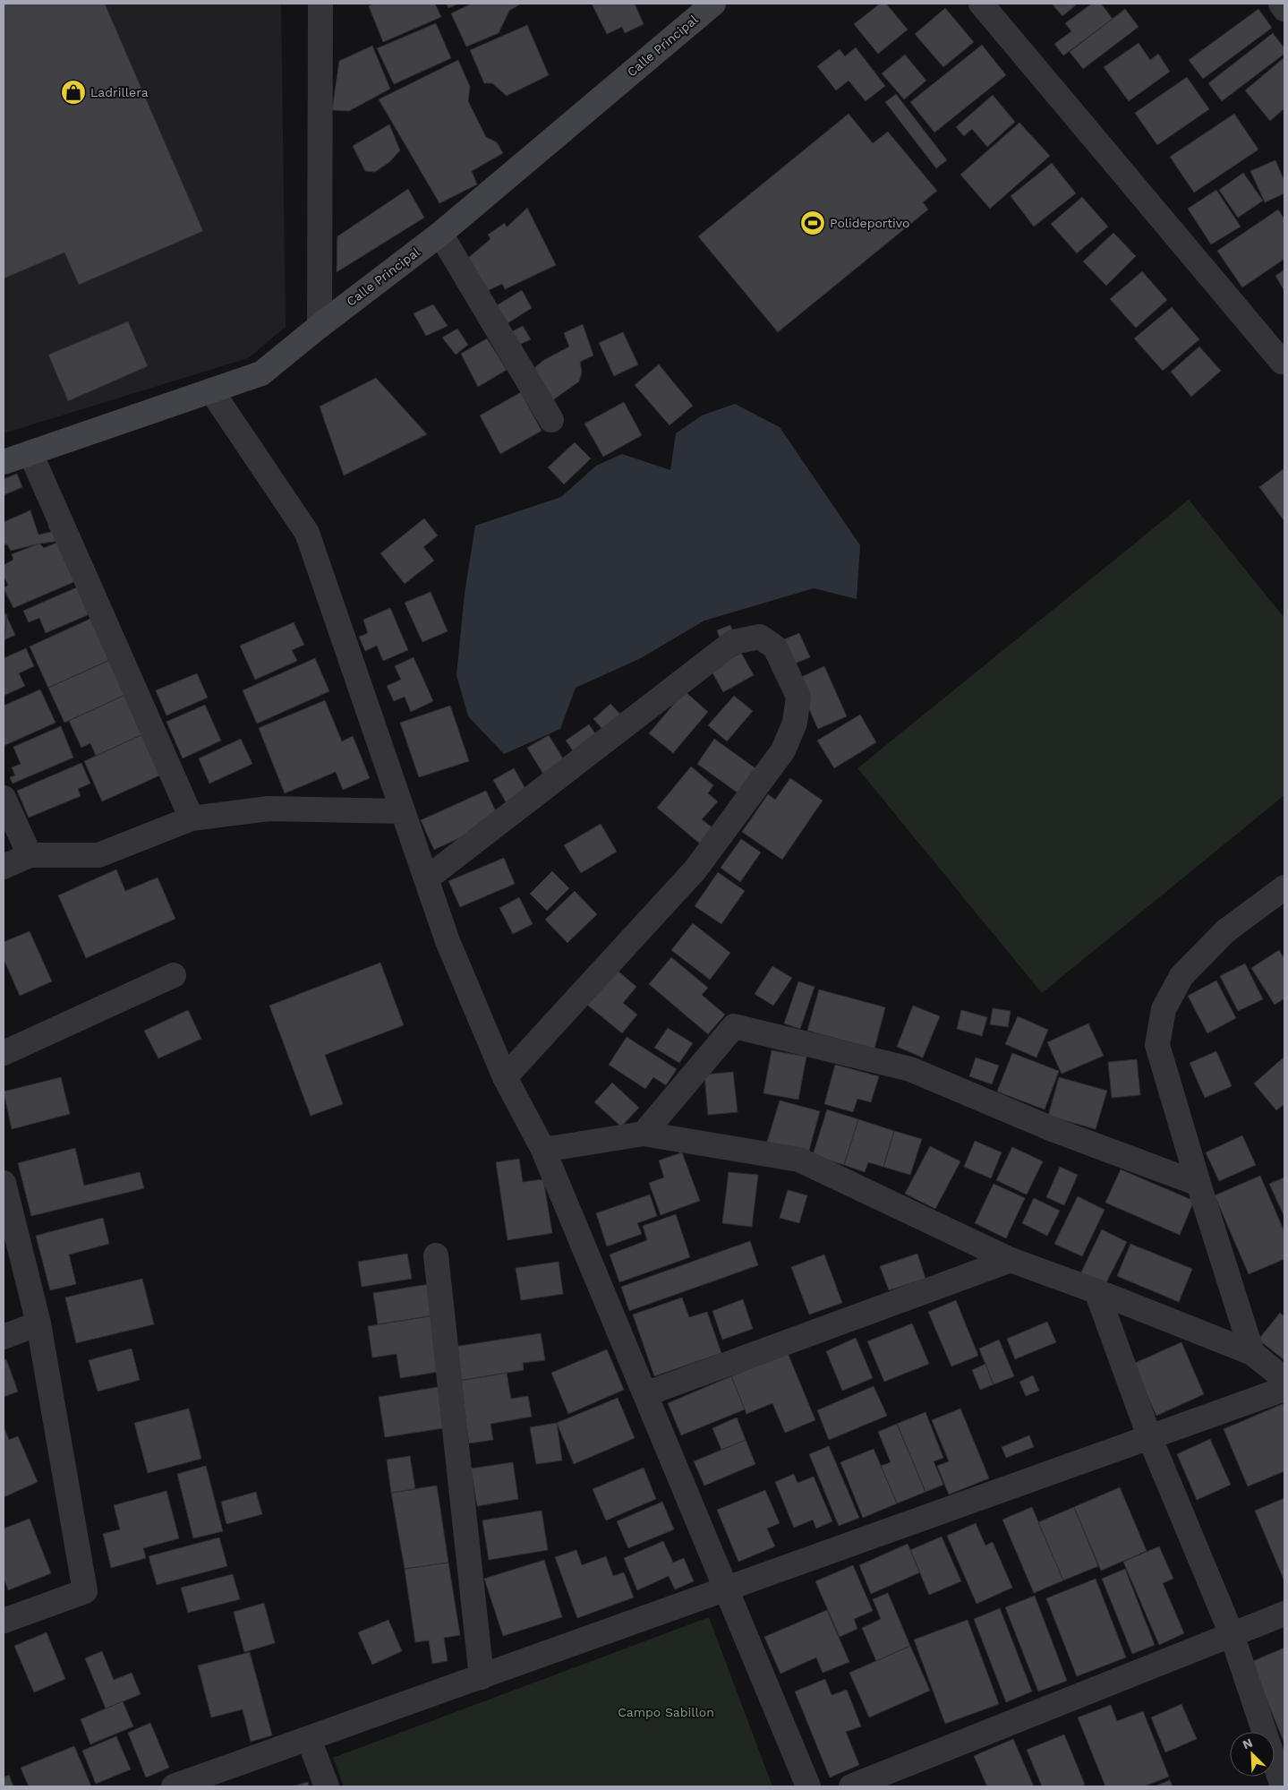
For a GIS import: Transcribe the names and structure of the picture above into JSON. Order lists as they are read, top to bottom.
{
  "streets": {
    "street": ["Calle Principal"]
  },
  "parks": ["Campo Sabillon"],
  "places": {
    "shop": ["Ladrillera"],
    "sports": ["Polideportivo"]
  },
  "north": "top left"
}
